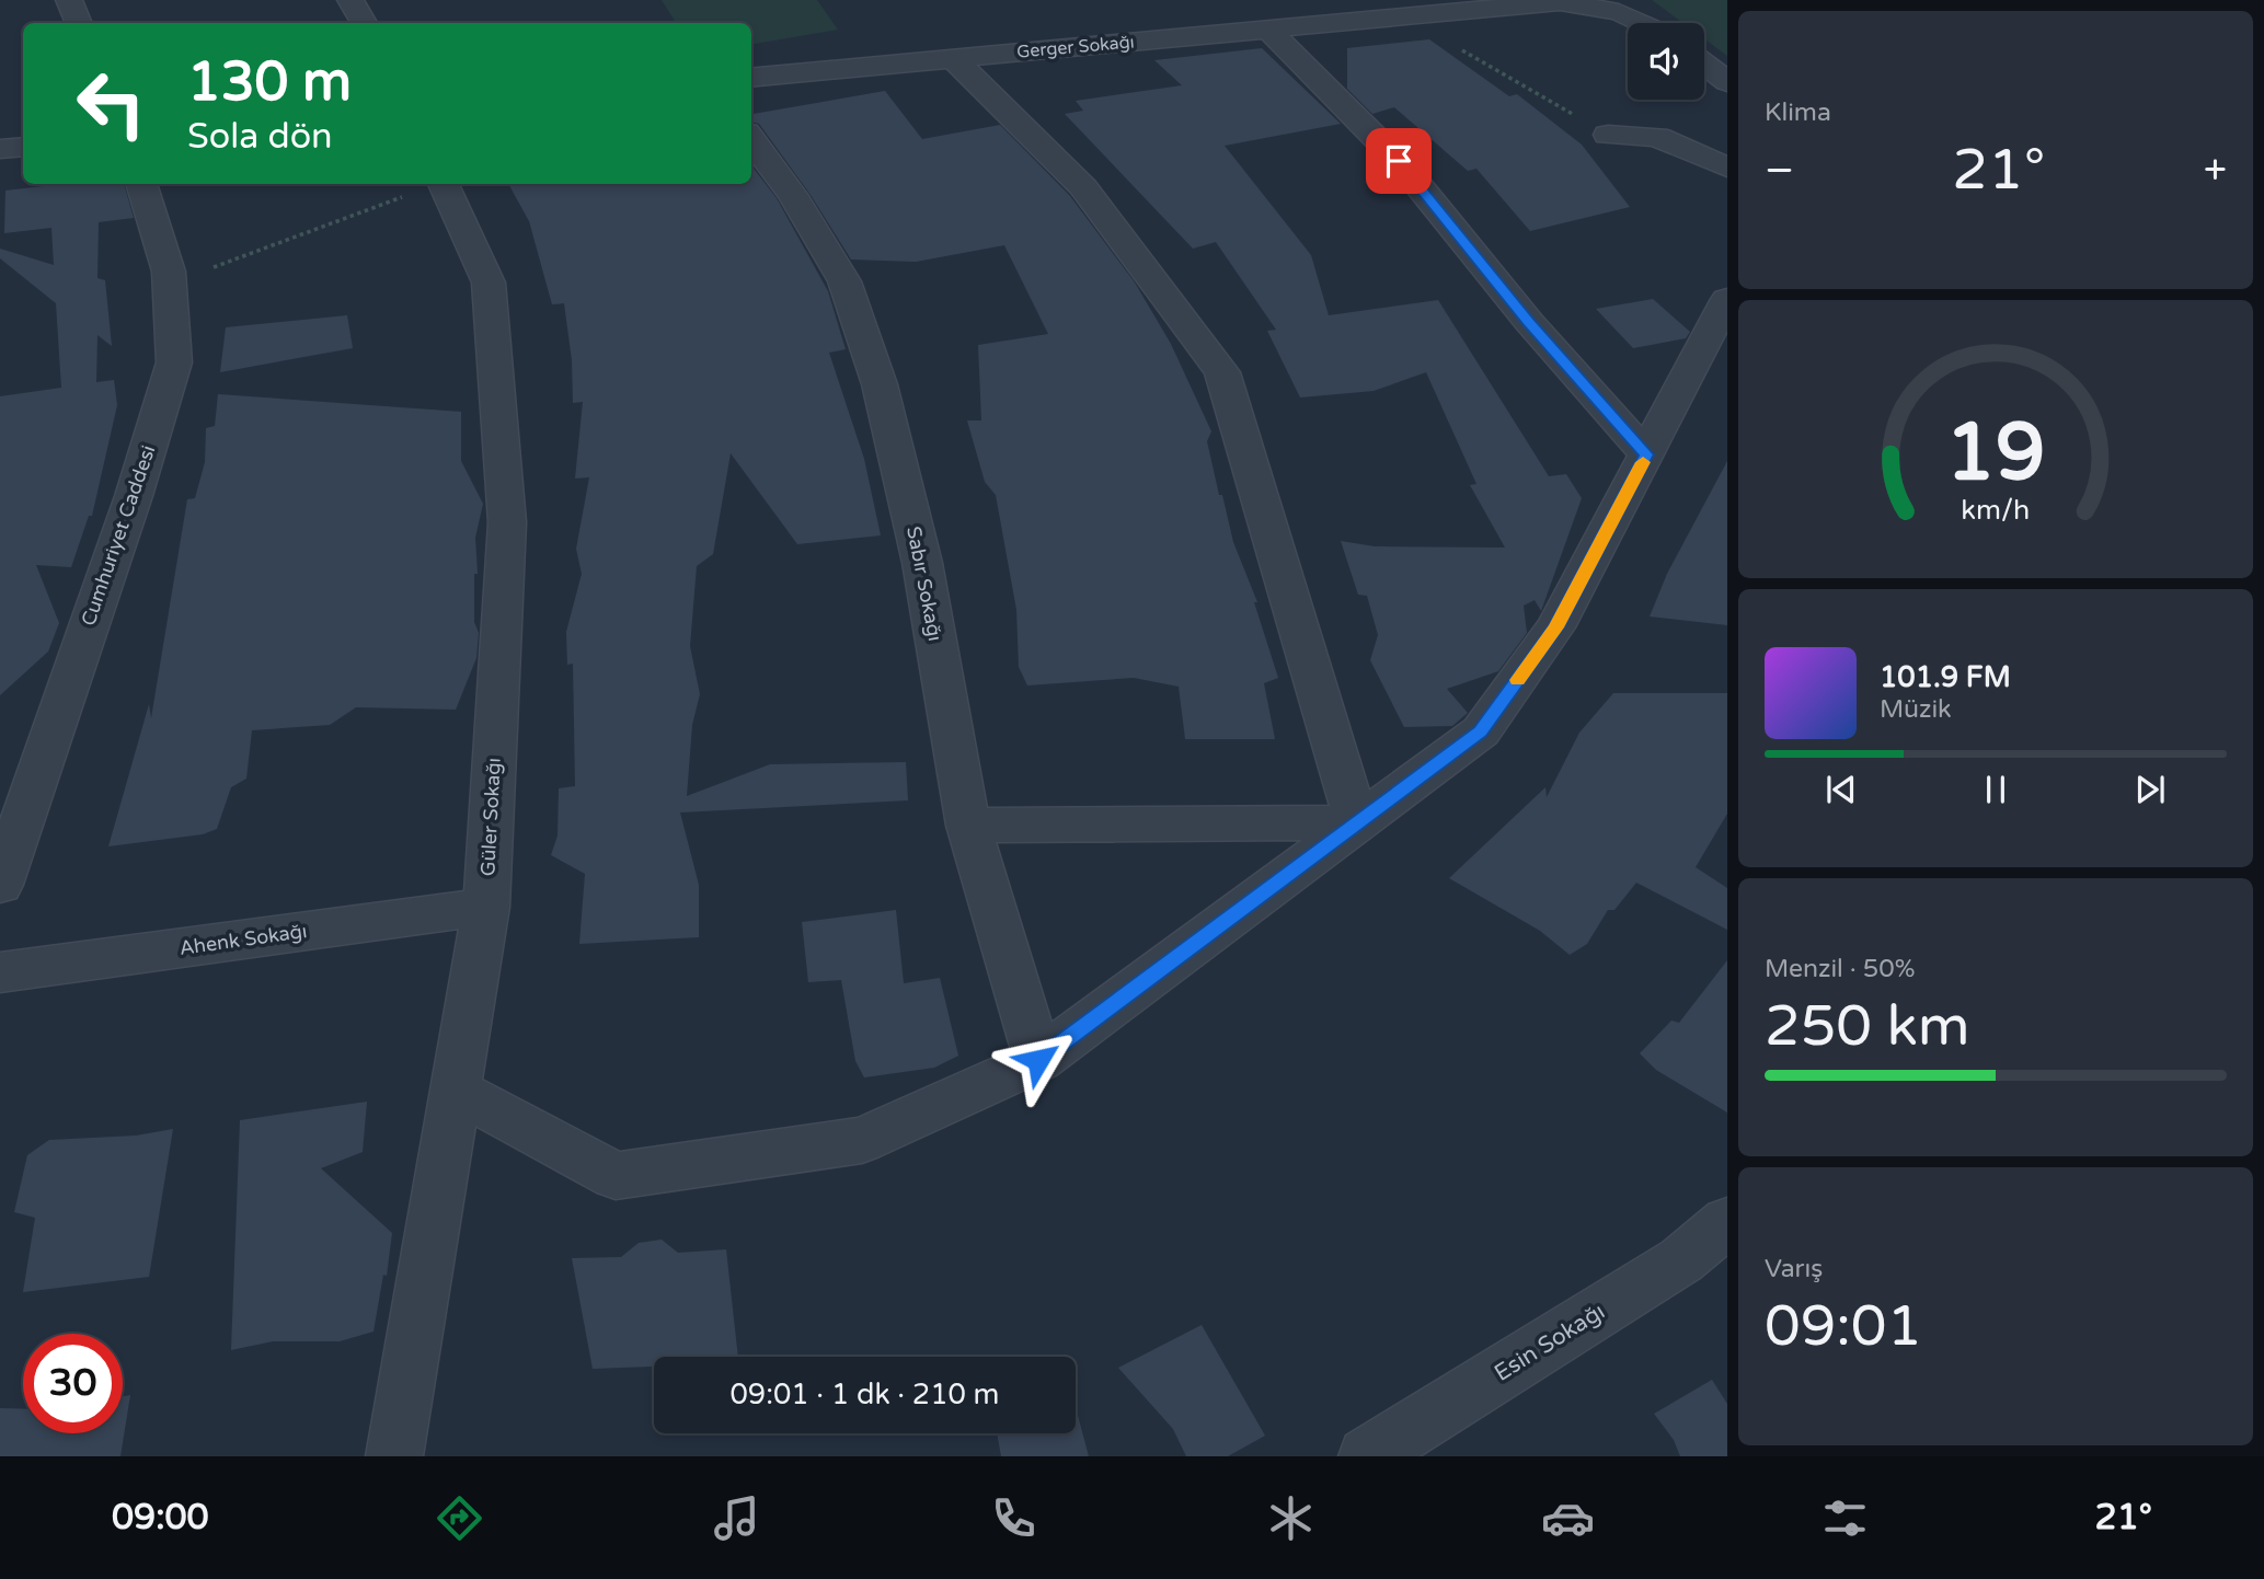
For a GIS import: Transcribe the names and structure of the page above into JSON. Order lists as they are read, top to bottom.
{
  "streets": {
    "street": [
      "Gerger Sokağı",
      "Cumhuriyet Caddesi",
      "Sabır Sokağı",
      "Güler Sokağı",
      "Ahenk Sokağı",
      "Esin Sokağı"
    ]
  },
  "crossings": [
    ["Güler Sokağı", "Ahenk Sokağı"]
  ],
  "page": {
    "tile": [
      "Klima",
      ["Menzil · 50%", "250 km"],
      ["Varış", "09:01"]
    ],
    "turn": ["130 m", "Sola dön"],
    "heat": ["−", "21°", "+"],
    "song": ["101.9 FM", "Müzik"],
    "limit": "30",
    "trip": "09:01 · 1 dk · 210 m",
    "tabs": ["09:00", "21°"],
    "gauge": ["19", "km/h"]
  }
}
